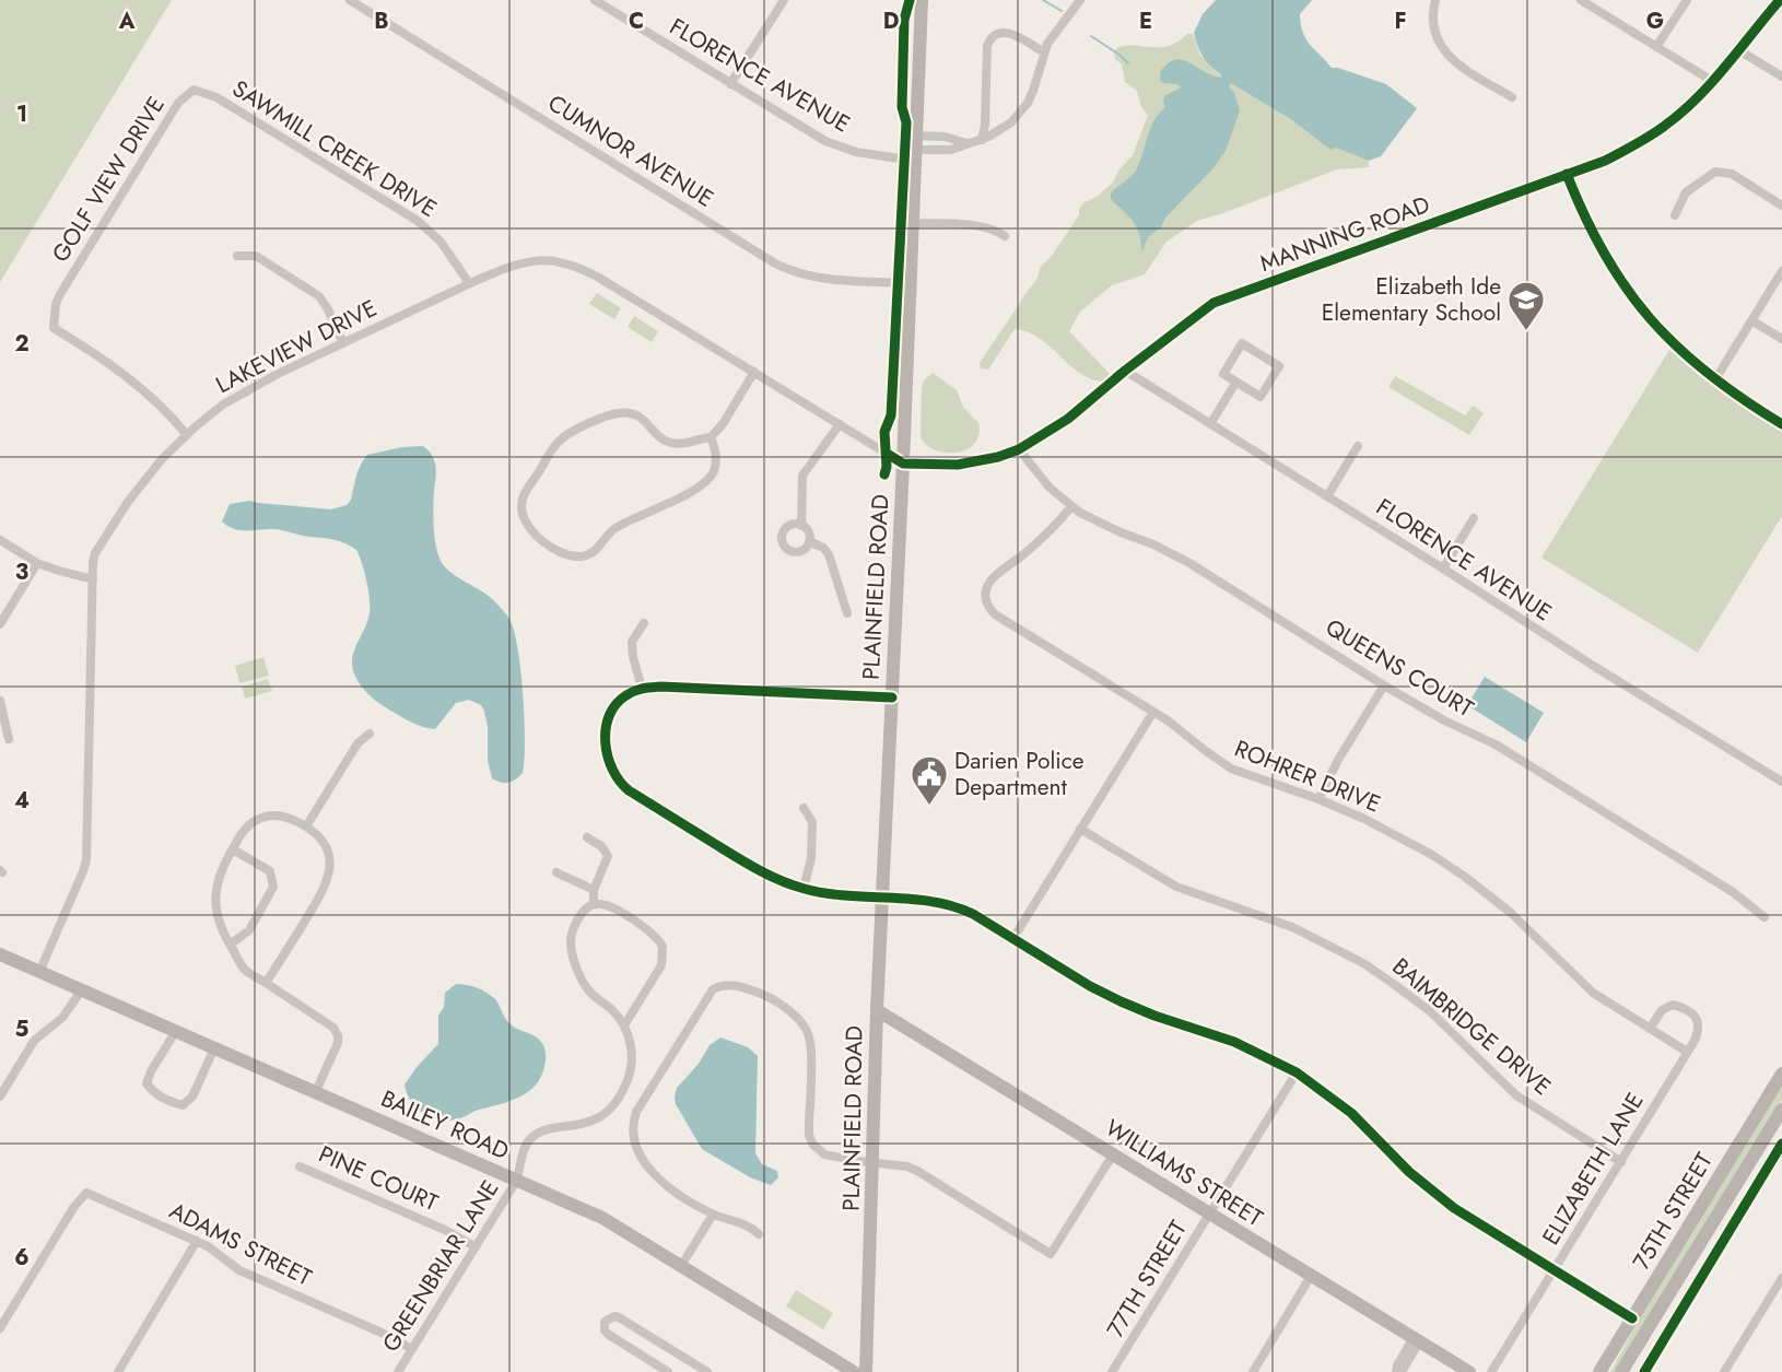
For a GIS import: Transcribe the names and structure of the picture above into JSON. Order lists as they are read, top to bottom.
{
  "streets": {
    "street": [
      "FLORENCE AVENUE",
      "SAWMILL CREEK DRIVE",
      "CUMNOR AVENUE",
      "GOLF VIEW DRIVE",
      "MANNING ROAD",
      "LAKEVIEW DRIVE",
      "PLAINFIELD ROAD",
      "QUEENS COURT",
      "ROHRER DRIVE",
      "BAIMBRIDGE DRIVE",
      "BAILEY ROAD",
      "ELIZABETH LANE",
      "WILLIAMS STREET",
      "PINE COURT",
      "75TH STREET",
      "ADAMS STREET",
      "GREENBRIAR LANE",
      "77TH STREET"
    ]
  },
  "crossings": [
    ["FLORENCE AVENUE", "MANNING ROAD"],
    ["FLORENCE AVENUE", "PLAINFIELD ROAD"],
    ["SAWMILL CREEK DRIVE", "GOLF VIEW DRIVE"],
    ["SAWMILL CREEK DRIVE", "LAKEVIEW DRIVE"],
    ["CUMNOR AVENUE", "PLAINFIELD ROAD"],
    ["GOLF VIEW DRIVE", "LAKEVIEW DRIVE"],
    ["MANNING ROAD", "LAKEVIEW DRIVE"],
    ["MANNING ROAD", "PLAINFIELD ROAD"],
    ["MANNING ROAD", "QUEENS COURT"],
    ["LAKEVIEW DRIVE", "PLAINFIELD ROAD"],
    ["LAKEVIEW DRIVE", "BAILEY ROAD"],
    ["PLAINFIELD ROAD", "WILLIAMS STREET"],
    ["QUEENS COURT", "ROHRER DRIVE"],
    ["ROHRER DRIVE", "ELIZABETH LANE"],
    ["BAIMBRIDGE DRIVE", "ELIZABETH LANE"],
    ["BAILEY ROAD", "GREENBRIAR LANE"],
    ["WILLIAMS STREET", "77TH STREET"],
    ["PINE COURT", "GREENBRIAR LANE"],
    ["ADAMS STREET", "GREENBRIAR LANE"]
  ],
  "places": {
    "school or university": ["Elizabeth Ide Elementary School"],
    "public building": ["Darien Police Department"]
  },
  "grid": {
    "columns": [
      "A",
      "B",
      "C",
      "D",
      "E",
      "F",
      "G"
    ],
    "rows": [
      "1",
      "2",
      "3",
      "4",
      "5",
      "6"
    ]
  }
}
